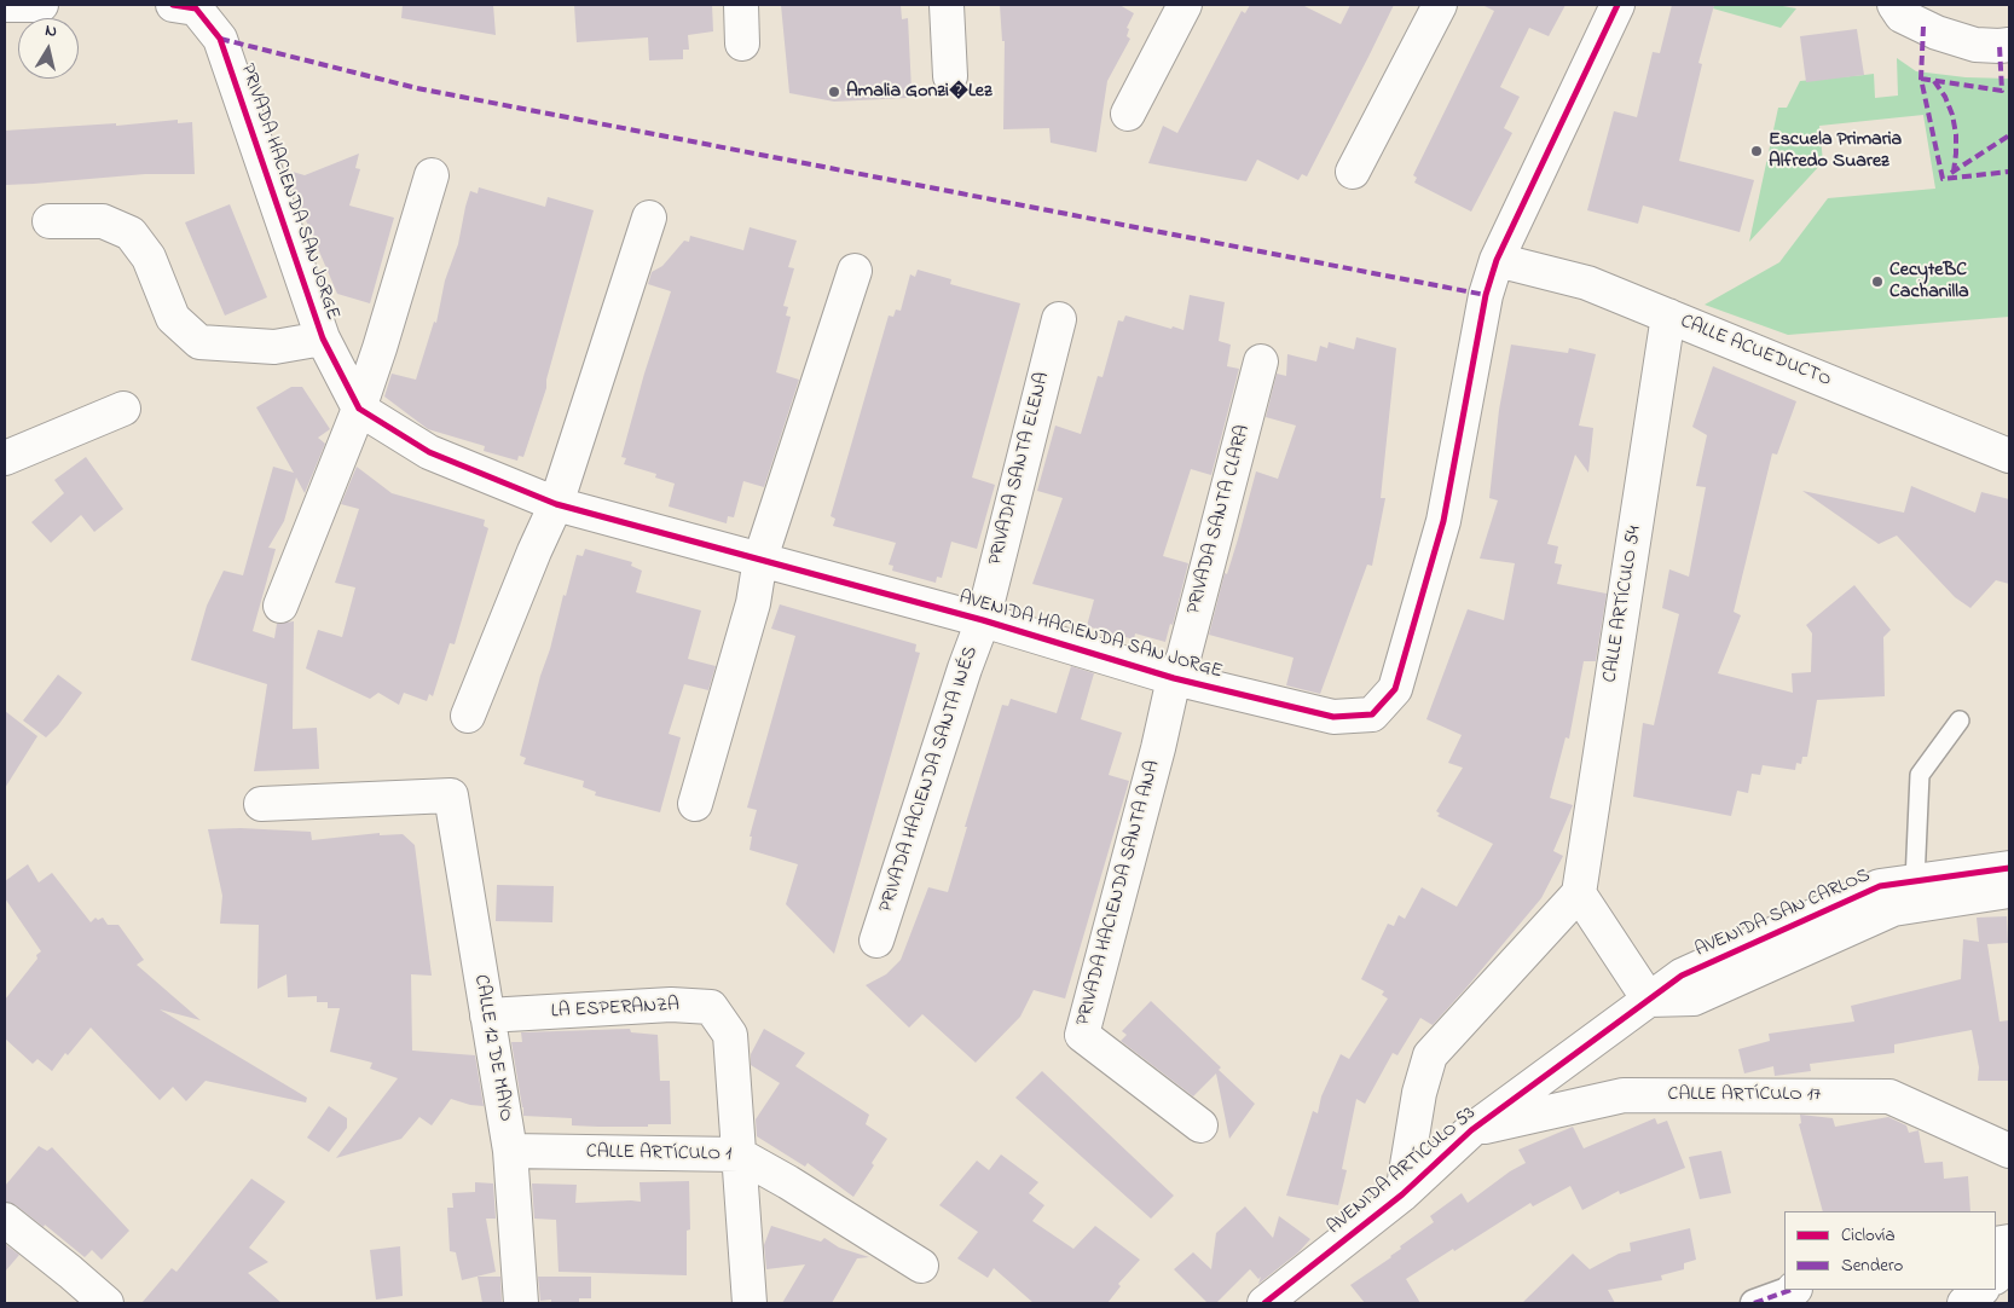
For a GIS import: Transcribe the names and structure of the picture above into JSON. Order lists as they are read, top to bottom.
{
  "streets": {
    "street": [
      "PRIVADA HACIENDA SAN JORGE",
      "CALLE ACUEDUCTO",
      "PRIVADA SANTA ELENA",
      "PRIVADA SANTA CLARA",
      "CALLE ARTÍCULO 54",
      "AVENIDA HACIENDA SAN JORGE",
      "PRIVADA HACIENDA SANTA INÉS",
      "PRIVADA HACIENDA SANTA ANA",
      "AVENIDA SAN CARLOS",
      "LA ESPERANZA",
      "CALLE 12 DE MAYO",
      "CALLE ARTÍCULO 17",
      "CALLE ARTÍCULO 1",
      "AVENIDA ARTÍCULO 53"
    ]
  },
  "crossings": [
    ["PRIVADA HACIENDA SAN JORGE", "AVENIDA HACIENDA SAN JORGE"],
    ["CALLE ACUEDUCTO", "CALLE ARTÍCULO 54"],
    ["CALLE ACUEDUCTO", "AVENIDA HACIENDA SAN JORGE"],
    ["PRIVADA SANTA ELENA", "AVENIDA HACIENDA SAN JORGE"],
    ["PRIVADA SANTA ELENA", "PRIVADA HACIENDA SANTA INÉS"],
    ["PRIVADA SANTA CLARA", "AVENIDA HACIENDA SAN JORGE"],
    ["PRIVADA SANTA CLARA", "PRIVADA HACIENDA SANTA ANA"],
    ["AVENIDA HACIENDA SAN JORGE", "PRIVADA HACIENDA SANTA INÉS"],
    ["AVENIDA HACIENDA SAN JORGE", "PRIVADA HACIENDA SANTA ANA"],
    ["AVENIDA SAN CARLOS", "AVENIDA ARTÍCULO 53"],
    ["LA ESPERANZA", "CALLE 12 DE MAYO"],
    ["LA ESPERANZA", "CALLE ARTÍCULO 1"],
    ["CALLE 12 DE MAYO", "CALLE ARTÍCULO 1"],
    ["CALLE ARTÍCULO 17", "AVENIDA ARTÍCULO 53"]
  ],
  "places": ["Amalia Gonzi�Lez", "Escuela Primaria Alfredo Suarez", "CecyteBC Cachanilla"],
  "legend": ["Ciclovía", "Sendero"],
  "north": "top"
}
